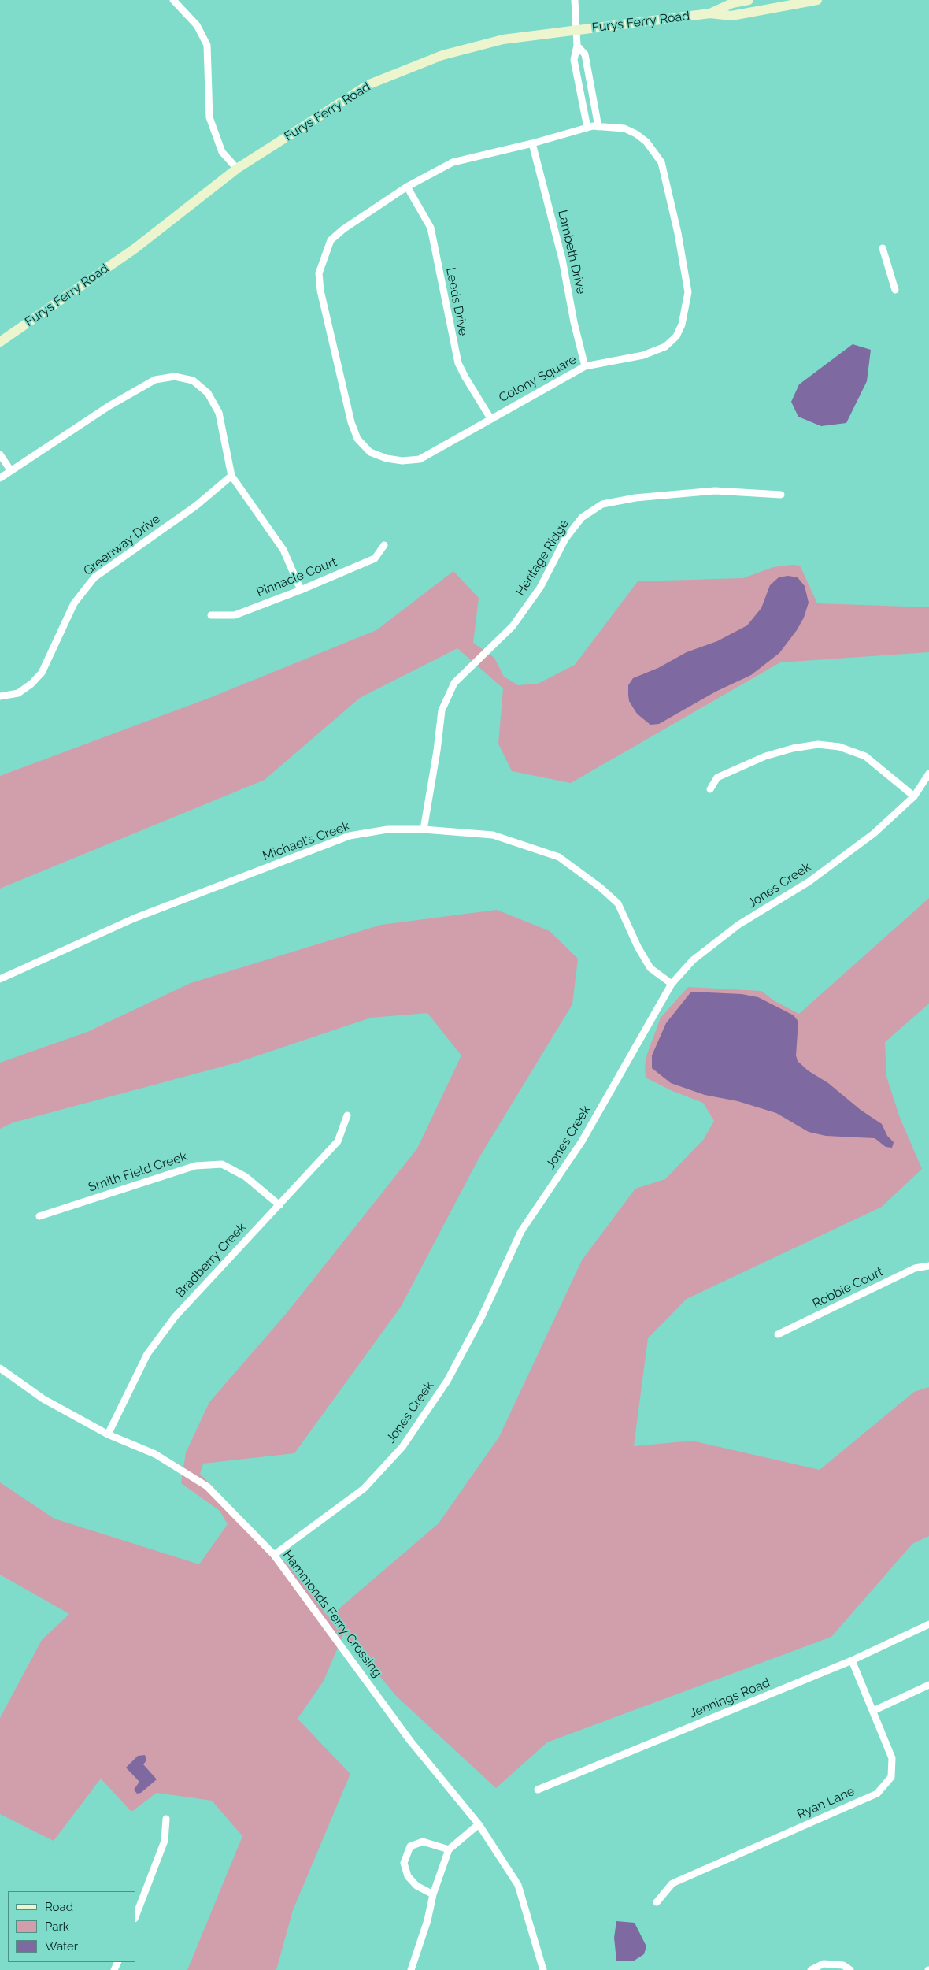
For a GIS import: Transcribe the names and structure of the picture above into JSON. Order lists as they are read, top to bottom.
{
  "streets": {
    "main road": ["Furys Ferry Road"],
    "street": [
      "Lambeth Drive",
      "Leeds Drive",
      "Colony Square",
      "Greenway Drive",
      "Heritage Ridge",
      "Pinnacle Court",
      "Michael's Creek",
      "Jones Creek",
      "Smith Field Creek",
      "Bradberry Creek",
      "Robbie Court",
      "Hammonds Ferry Crossing",
      "Jennings Road",
      "Ryan Lane"
    ]
  },
  "crossings": [
    ["Lambeth Drive", "Colony Square"],
    ["Leeds Drive", "Colony Square"],
    ["Heritage Ridge", "Michael's Creek"],
    ["Michael's Creek", "Jones Creek"],
    ["Jones Creek", "Hammonds Ferry Crossing"],
    ["Smith Field Creek", "Bradberry Creek"],
    ["Bradberry Creek", "Hammonds Ferry Crossing"],
    ["Jennings Road", "Ryan Lane"]
  ],
  "legend": ["Road", "Park", "Water"]
}
